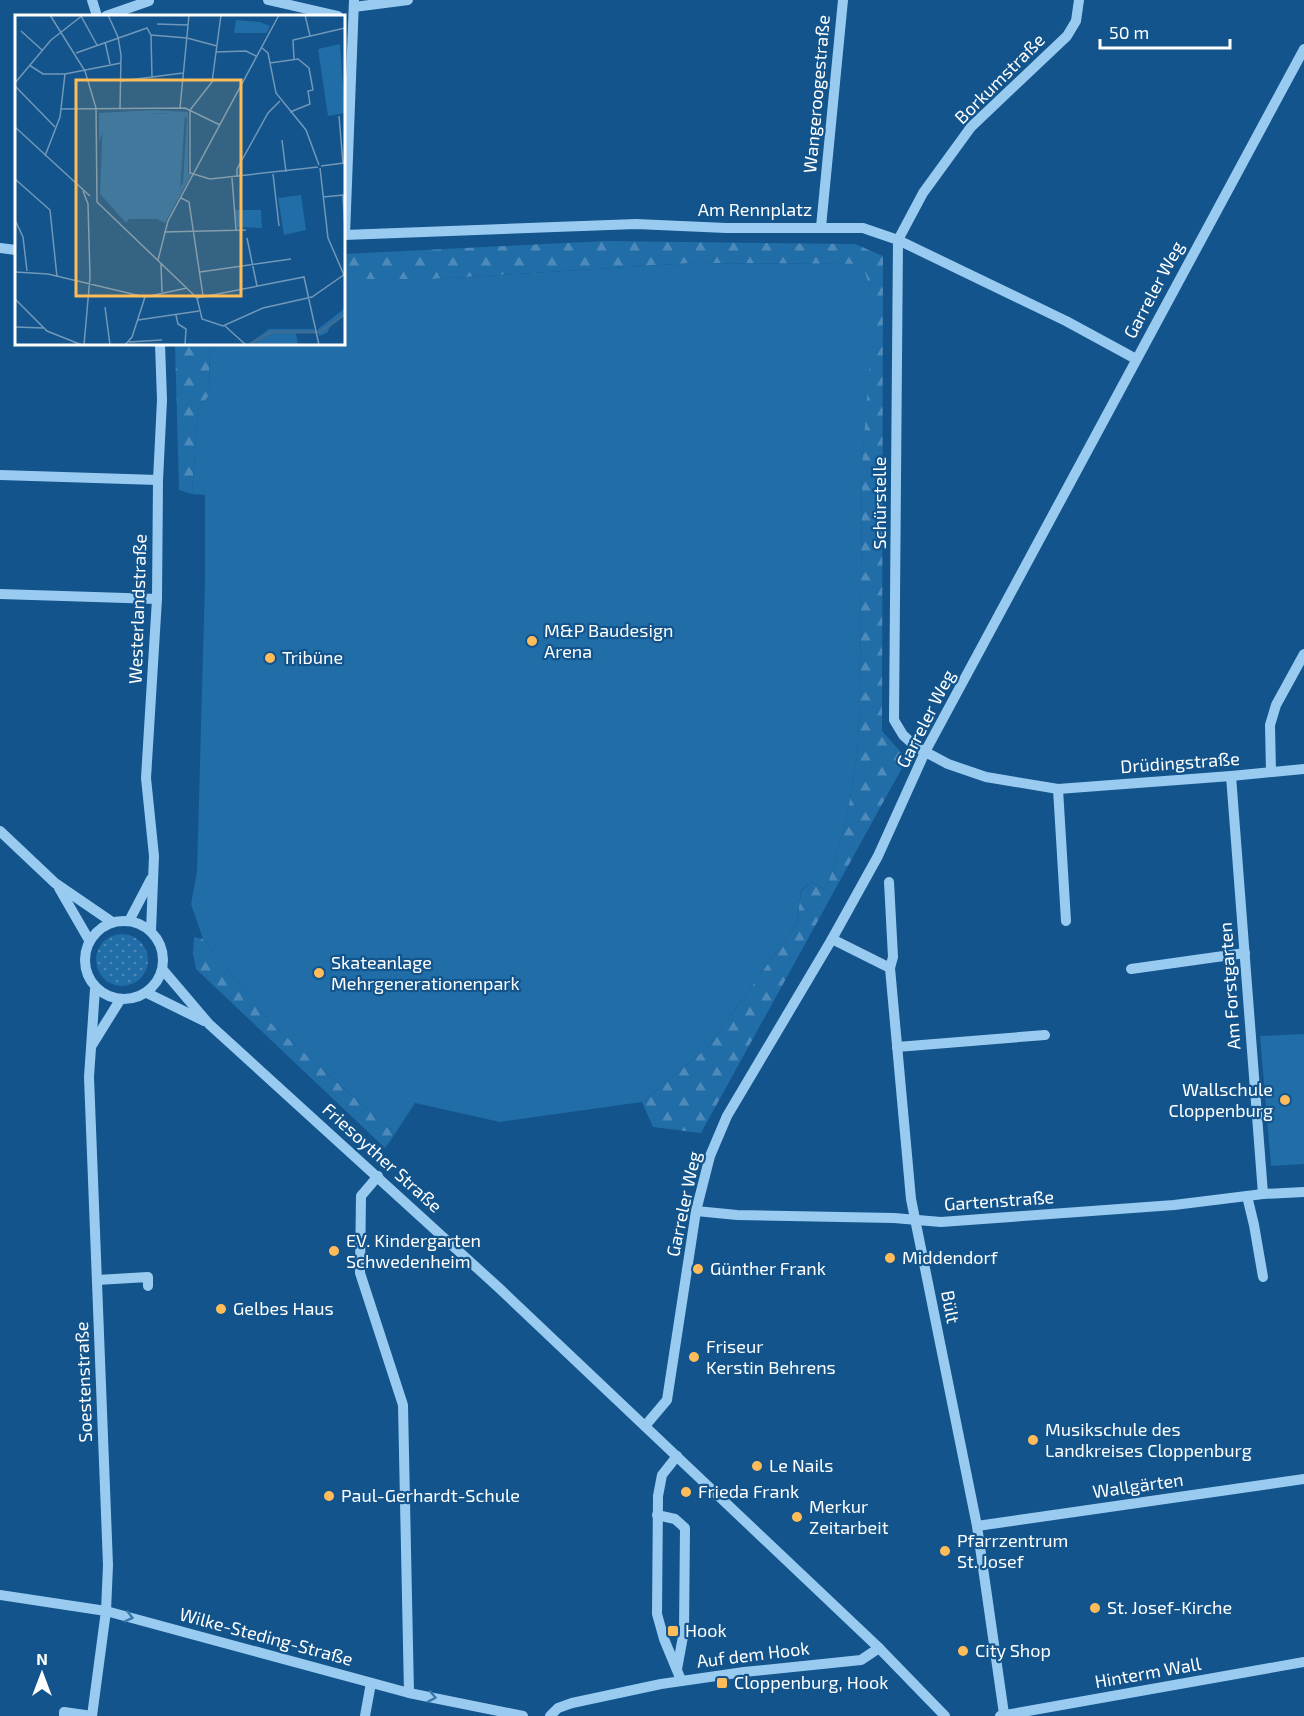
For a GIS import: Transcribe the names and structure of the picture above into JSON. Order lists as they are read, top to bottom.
{
  "streets": {
    "street": [
      "Borkumstraße",
      "Wangeroogestraße",
      "Am Rennplatz",
      "Garreler Weg",
      "Schürstelle",
      "Westerlandstraße",
      "Drüdingstraße",
      "Am Forstgarten",
      "Friesoyther Straße",
      "Gartenstraße",
      "Bült",
      "Soestenstraße",
      "Wallgärten",
      "Wilke-Steding-Straße",
      "Auf dem Hook",
      "Hinterm Wall"
    ]
  },
  "crossings": [
    ["Borkumstraße", "Am Rennplatz"],
    ["Borkumstraße", "Schürstelle"],
    ["Wangeroogestraße", "Am Rennplatz"],
    ["Am Rennplatz", "Garreler Weg"],
    ["Am Rennplatz", "Schürstelle"],
    ["Garreler Weg", "Schürstelle"],
    ["Garreler Weg", "Drüdingstraße"],
    ["Garreler Weg", "Friesoyther Straße"],
    ["Garreler Weg", "Gartenstraße"],
    ["Schürstelle", "Drüdingstraße"],
    ["Westerlandstraße", "Friesoyther Straße"],
    ["Westerlandstraße", "Soestenstraße"],
    ["Drüdingstraße", "Am Forstgarten"],
    ["Am Forstgarten", "Gartenstraße"],
    ["Friesoyther Straße", "Soestenstraße"],
    ["Friesoyther Straße", "Auf dem Hook"],
    ["Gartenstraße", "Bült"],
    ["Bült", "Wallgärten"],
    ["Bült", "Hinterm Wall"],
    ["Soestenstraße", "Wilke-Steding-Straße"]
  ],
  "one_way": ["Wilke-Steding-Straße"],
  "places": {
    "other": [
      "M&P Baudesign Arena",
      "Tribüne",
      "Skateanlage Mehrgenerationenpark",
      "Wallschule Cloppenburg",
      "EV. Kindergarten Schwedenheim",
      "Middendorf",
      "Günther Frank",
      "Gelbes Haus",
      "Friseur Kerstin Behrens",
      "Musikschule des Landkreises Cloppenburg",
      "Le Nails",
      "Frieda Frank",
      "Paul-Gerhardt-Schule",
      "Merkur Zeitarbeit",
      "Pfarrzentrum St. Josef",
      "St. Josef-Kirche",
      "City Shop"
    ],
    "transit": ["Hook", "Cloppenburg, Hook"]
  },
  "scale_bar": "50 m",
  "north": "top"
}
